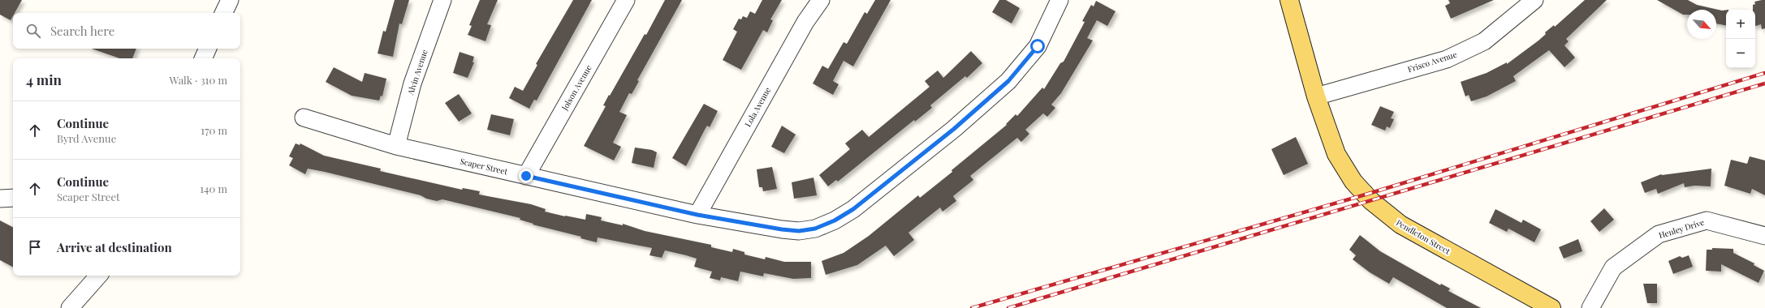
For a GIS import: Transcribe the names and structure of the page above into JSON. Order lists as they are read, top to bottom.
{
  "streets": {
    "main road": ["Pendleton Street"],
    "street": [
      "Frisco Avenue",
      "Alvin Avenue",
      "Jolson Avenue",
      "Lola Avenue",
      "Scaper Street",
      "Henley Drive"
    ]
  },
  "crossings": [
    ["Frisco Avenue", "Pendleton Street"],
    ["Alvin Avenue", "Scaper Street"],
    ["Jolson Avenue", "Scaper Street"],
    ["Lola Avenue", "Scaper Street"]
  ],
  "north": "bottom right",
  "page": {
    "map_buttons": ["+", "−"],
    "search": "Search here",
    "heading": ["4 min", "Walk · 310 m"],
    "list": [
      ["Continue", "Byrd Avenue", "170 m"],
      ["Continue", "Scaper Street", "140 m"],
      "Arrive at destination"
    ]
  }
}
